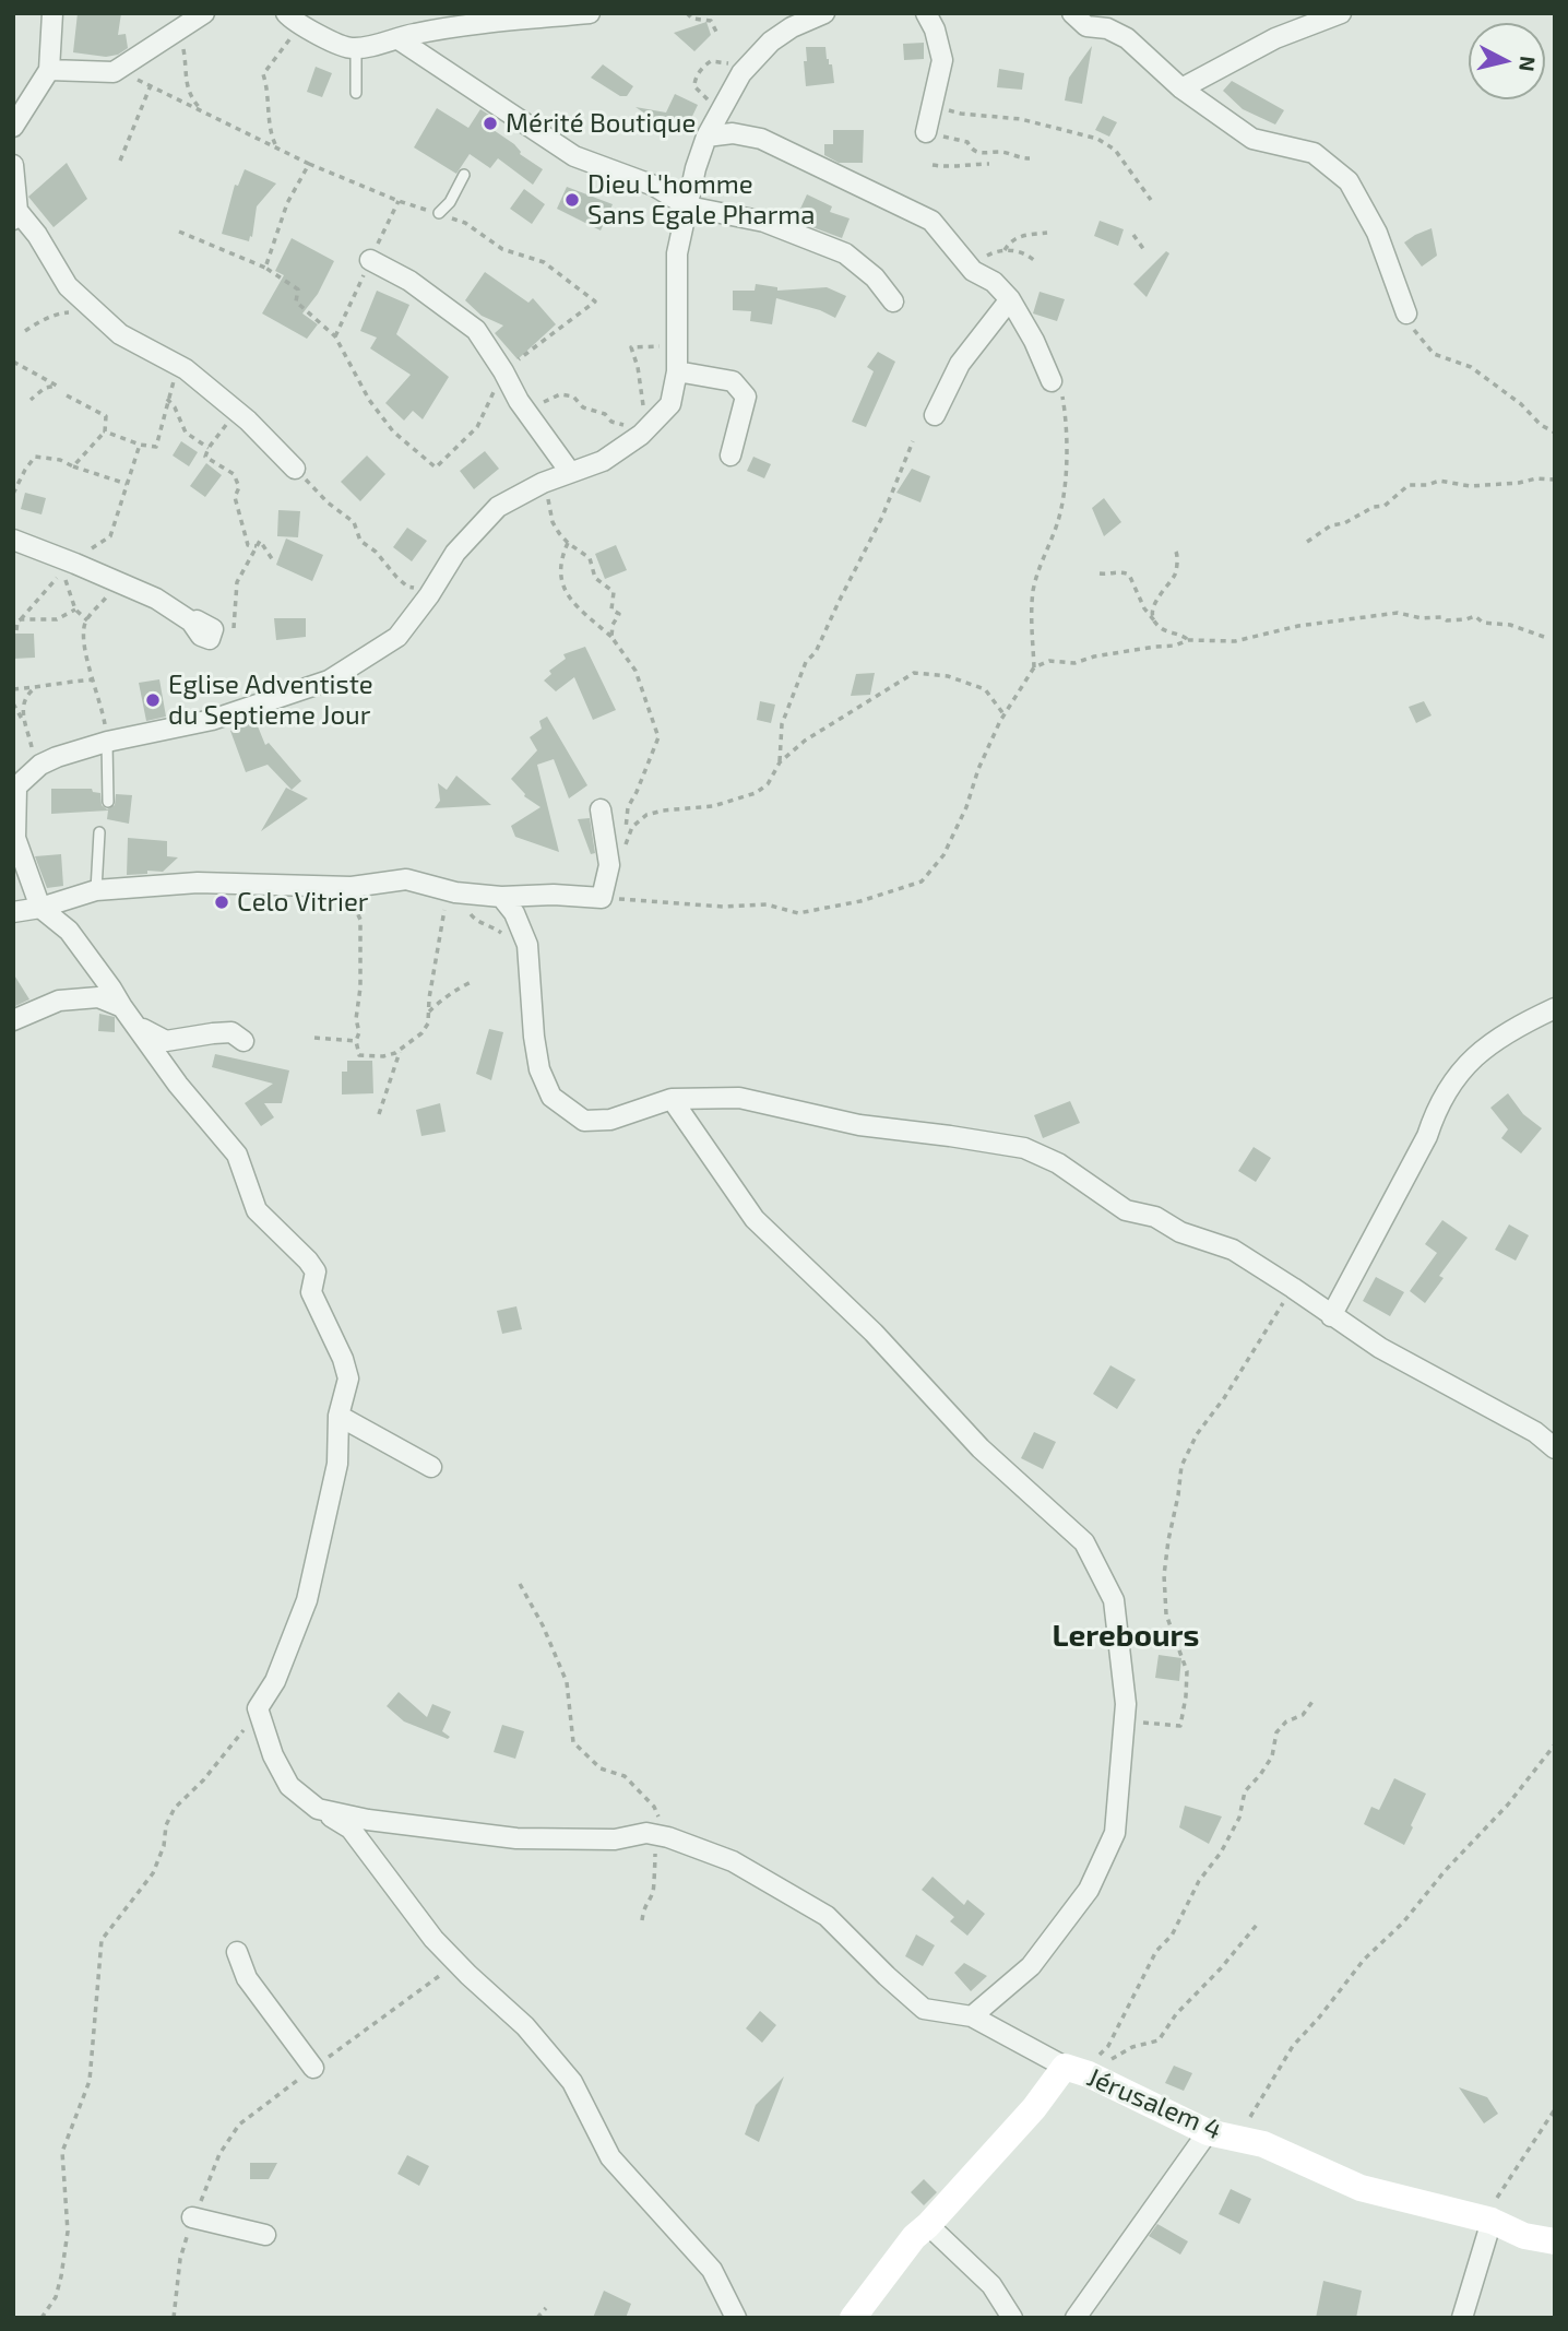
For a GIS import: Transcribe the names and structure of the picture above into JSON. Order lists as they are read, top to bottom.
{
  "streets": {
    "street": ["Jérusalem 4"]
  },
  "districts": ["Lerebours"],
  "places": [
    "Mérité Boutique",
    "Dieu L'homme Sans Egale Pharma",
    "Eglise Adventiste du Septieme Jour",
    "Celo Vitrier"
  ],
  "north": "right"
}
